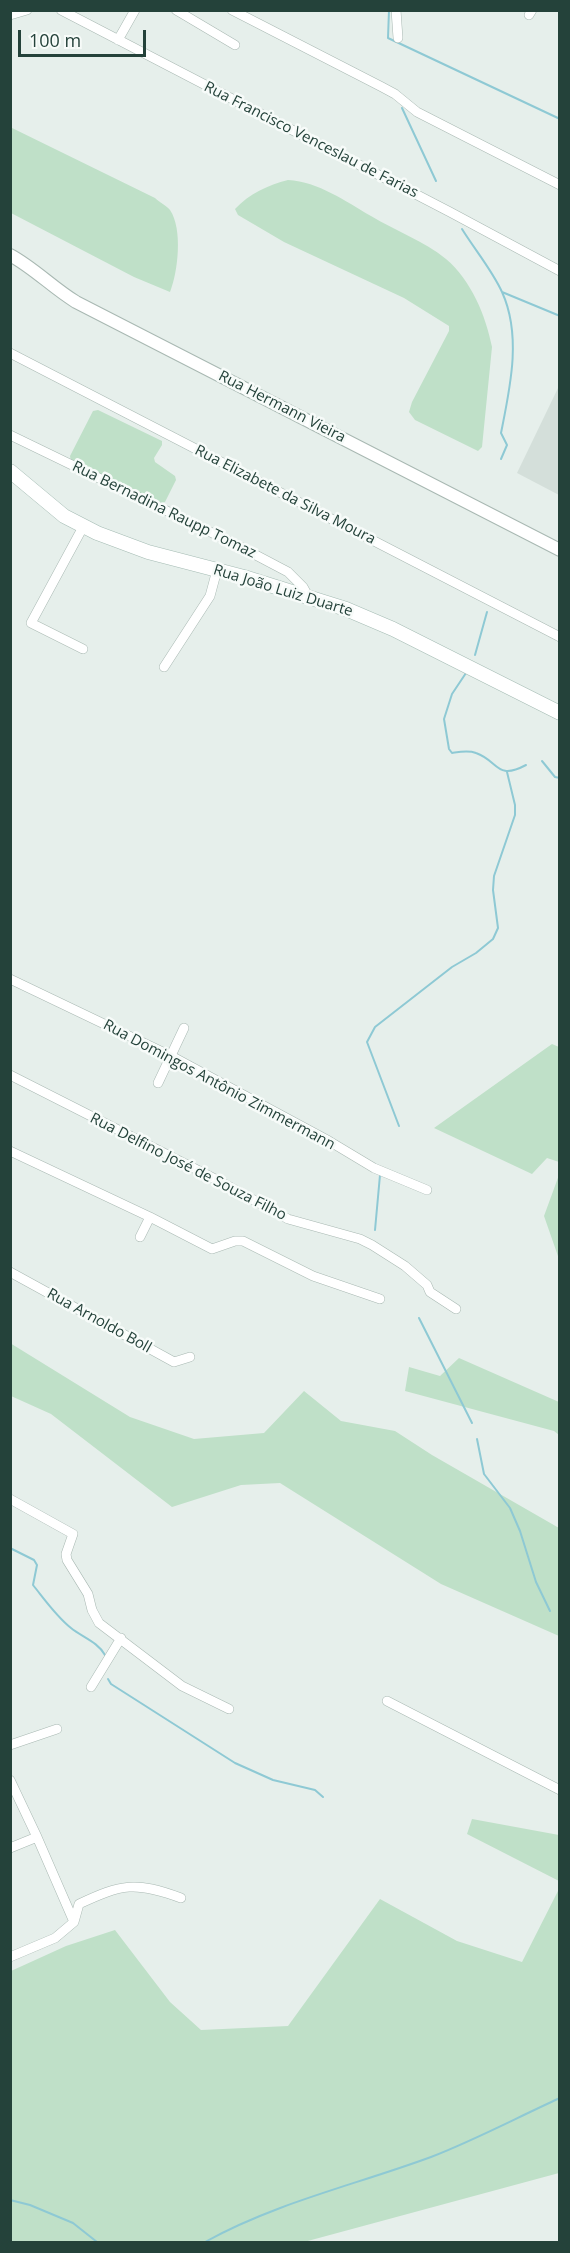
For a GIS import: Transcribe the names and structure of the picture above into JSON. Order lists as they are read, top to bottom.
{
  "streets": {
    "main road": ["Rua João Luiz Duarte"],
    "street": [
      "Rua Francisco Venceslau de Farias",
      "Rua Hermann Vieira",
      "Rua Elizabete da Silva Moura",
      "Rua Bernadina Raupp Tomaz",
      "Rua Domingos Antônio Zimmermann",
      "Rua Delfino José de Souza Filho",
      "Rua Arnoldo Boll"
    ]
  },
  "crossings": [
    ["Rua Bernadina Raupp Tomaz", "Rua João Luiz Duarte"]
  ],
  "scale_bar": "100 m"
}
